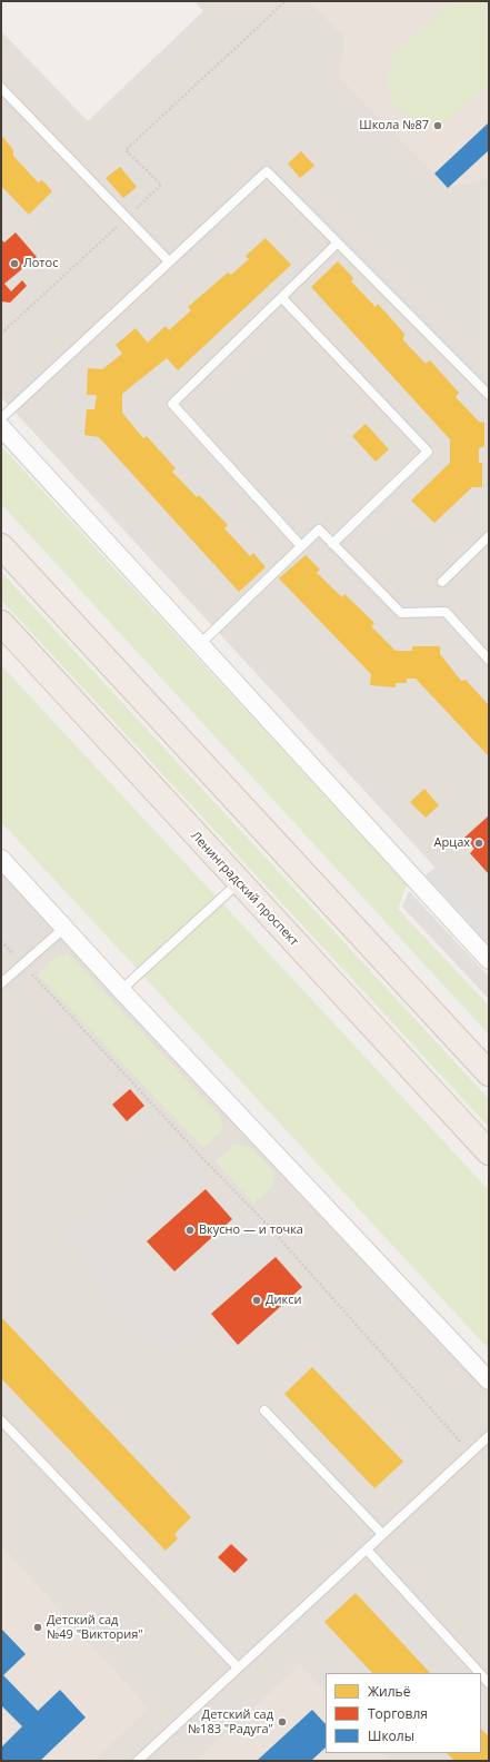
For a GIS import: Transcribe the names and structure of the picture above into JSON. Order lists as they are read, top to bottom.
{
  "streets": {
    "main road": ["Ленинградский проспект"]
  },
  "places": [
    "Школа №87",
    "Лотос",
    "Арцах",
    "Вкусно — и точка",
    "Дикси",
    "Детский сад №49 \"Виктория\"",
    "Детский сад №183 \"Радуга\""
  ],
  "legend": ["Жильё", "Торговля", "Школы"]
}
